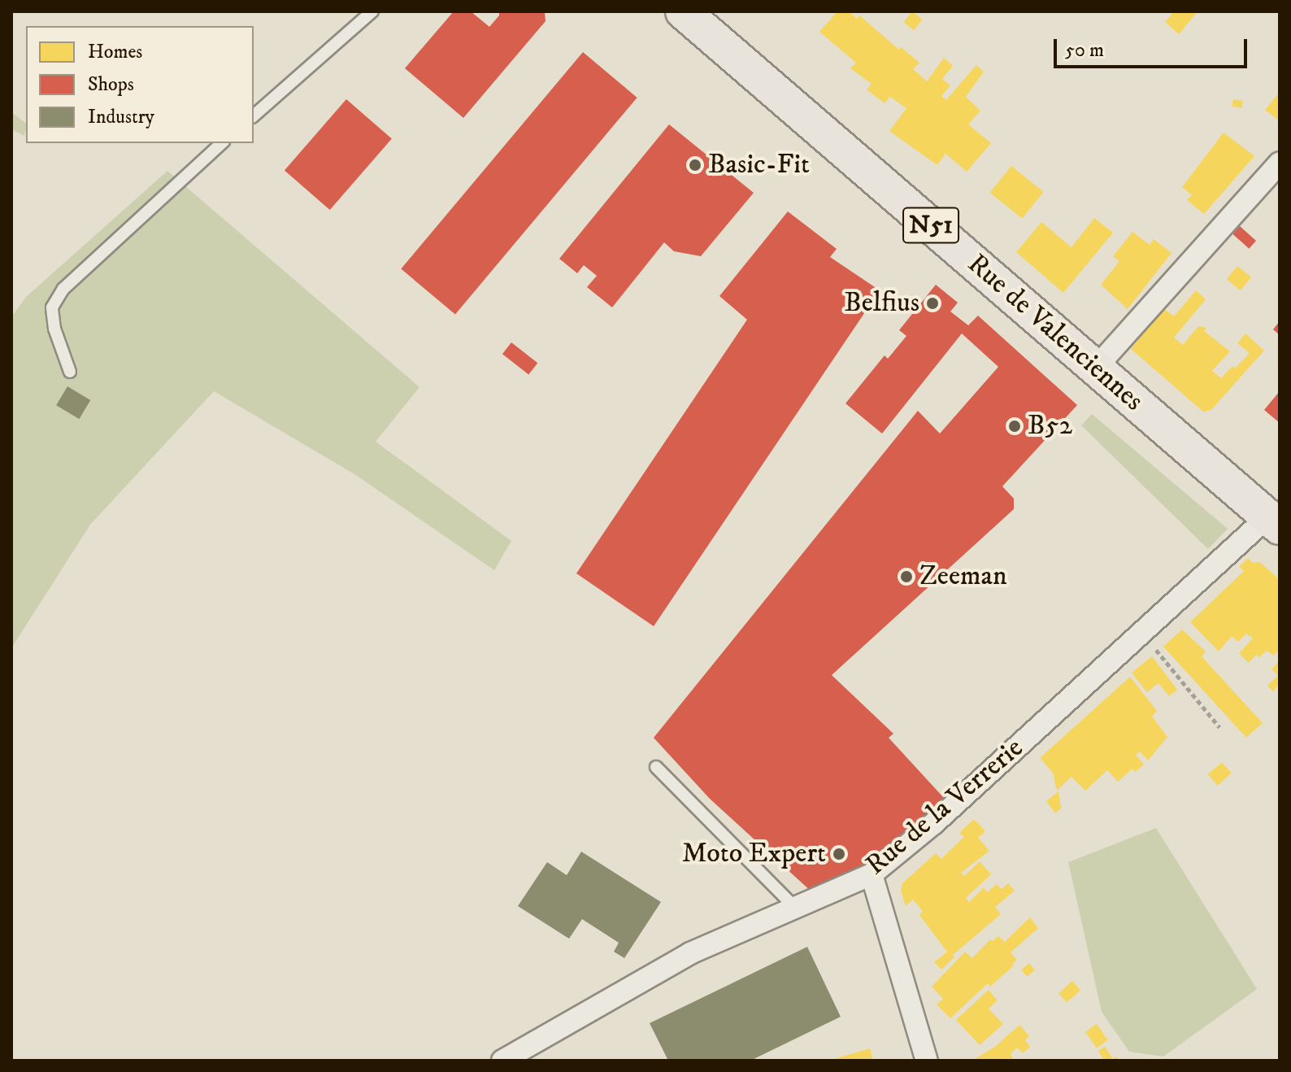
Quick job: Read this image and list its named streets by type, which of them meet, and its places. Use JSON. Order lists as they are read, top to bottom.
{
  "streets": {
    "main road": ["N51", "Rue de Valenciennes"],
    "street": ["Rue de la Verrerie"]
  },
  "crossings": [
    ["Rue de Valenciennes", "Rue de la Verrerie"]
  ],
  "places": [
    "Basic-Fit",
    "Belfius",
    "B52",
    "Zeeman",
    "Moto Expert"
  ],
  "legend": ["Homes", "Shops", "Industry"],
  "scale_bar": "50 m"
}
